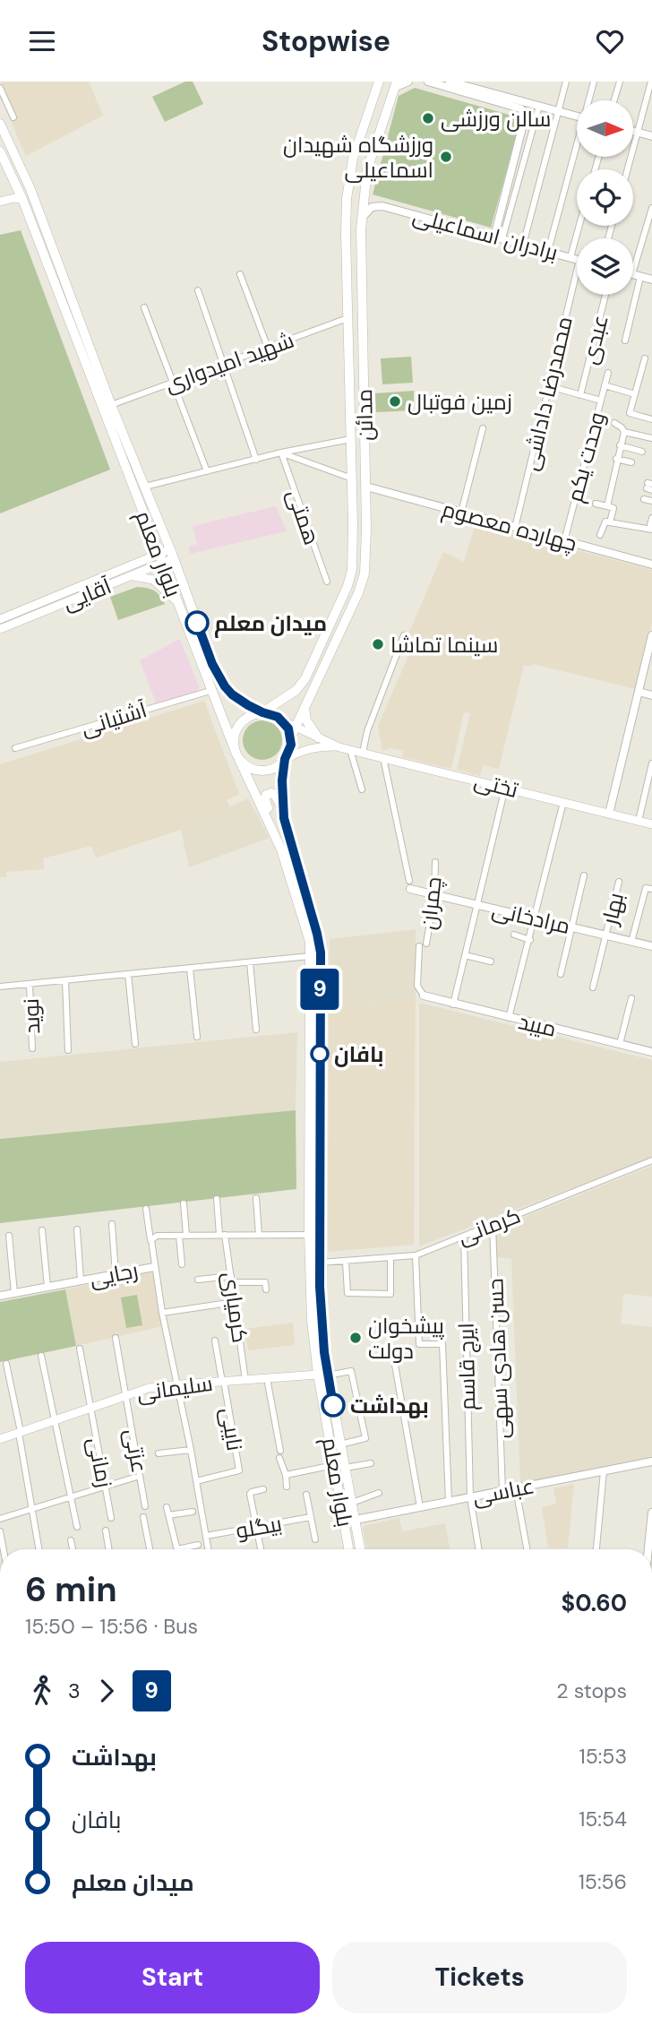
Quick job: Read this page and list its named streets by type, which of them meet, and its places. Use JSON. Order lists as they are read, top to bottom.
{
  "streets": {
    "main road": [
      "مدائن",
      "بلوار معلم",
      "آقایی",
      "تختی",
      "سلیمانی"
    ],
    "street": [
      "برادران اسماعیلی",
      "عبدی",
      "شهيد امیدواری",
      "محمدرضا داداشی",
      "وحدت یکم",
      "همتی",
      "چهارده معصوم",
      "آشتیانی",
      "چمران",
      "بهار",
      "مرادخانی",
      "نوید",
      "میبد",
      "کرمانی",
      "رجایی",
      "کرمیاری",
      "حسن هادی سهی",
      "ایرج قاسم",
      "نایبی",
      "عزتی",
      "زمانی",
      "عباسی",
      "بیگلو"
    ]
  },
  "crossings": [
    ["برادران اسماعیلی", "مدائن"],
    ["شهيد امیدواری", "مدائن"],
    ["شهيد امیدواری", "بلوار معلم"],
    ["محمدرضا داداشی", "چهارده معصوم"],
    ["مدائن", "چهارده معصوم"],
    ["مدائن", "بلوار معلم"],
    ["مدائن", "تختی"],
    ["وحدت یکم", "چهارده معصوم"],
    ["بلوار معلم", "آقایی"],
    ["بلوار معلم", "آشتیانی"],
    ["بلوار معلم", "تختی"],
    ["بلوار معلم", "کرمانی"],
    ["بلوار معلم", "رجایی"],
    ["بلوار معلم", "سلیمانی"],
    ["بلوار معلم", "عباسی"],
    ["چمران", "مرادخانی"],
    ["چمران", "میبد"],
    ["بهار", "مرادخانی"],
    ["کرمانی", "حسن هادی سهی"],
    ["کرمانی", "ایرج قاسم"],
    ["رجایی", "کرمیاری"],
    ["کرمیاری", "سلیمانی"],
    ["حسن هادی سهی", "عباسی"],
    ["ایرج قاسم", "عباسی"],
    ["سلیمانی", "نایبی"],
    ["سلیمانی", "عزتی"],
    ["سلیمانی", "زمانی"]
  ],
  "places": [
    "سالن ورزشی",
    "ورزشگاه شهیدان اسماعیلی",
    "زمین فوتبال",
    "میدان معلم",
    "سینما تماشا",
    "بافان",
    "پیشخوان دولت",
    "بهداشت"
  ],
  "lines": ["bus line 9"],
  "north": "right",
  "page": {
    "header": "Stopwise",
    "on_map": "9",
    "heading": ["6 min", "15:50 – 15:56 · Bus", "$0.60"],
    "legs": ["3", "9", "2 stops"],
    "list": [
      {
        "name": "بهداشت",
        "value": "15:53"
      },
      {
        "name": "بافان",
        "value": "15:54"
      },
      {
        "name": "میدان معلم",
        "value": "15:56"
      }
    ],
    "buttons": ["Start", "Tickets"]
  }
}
